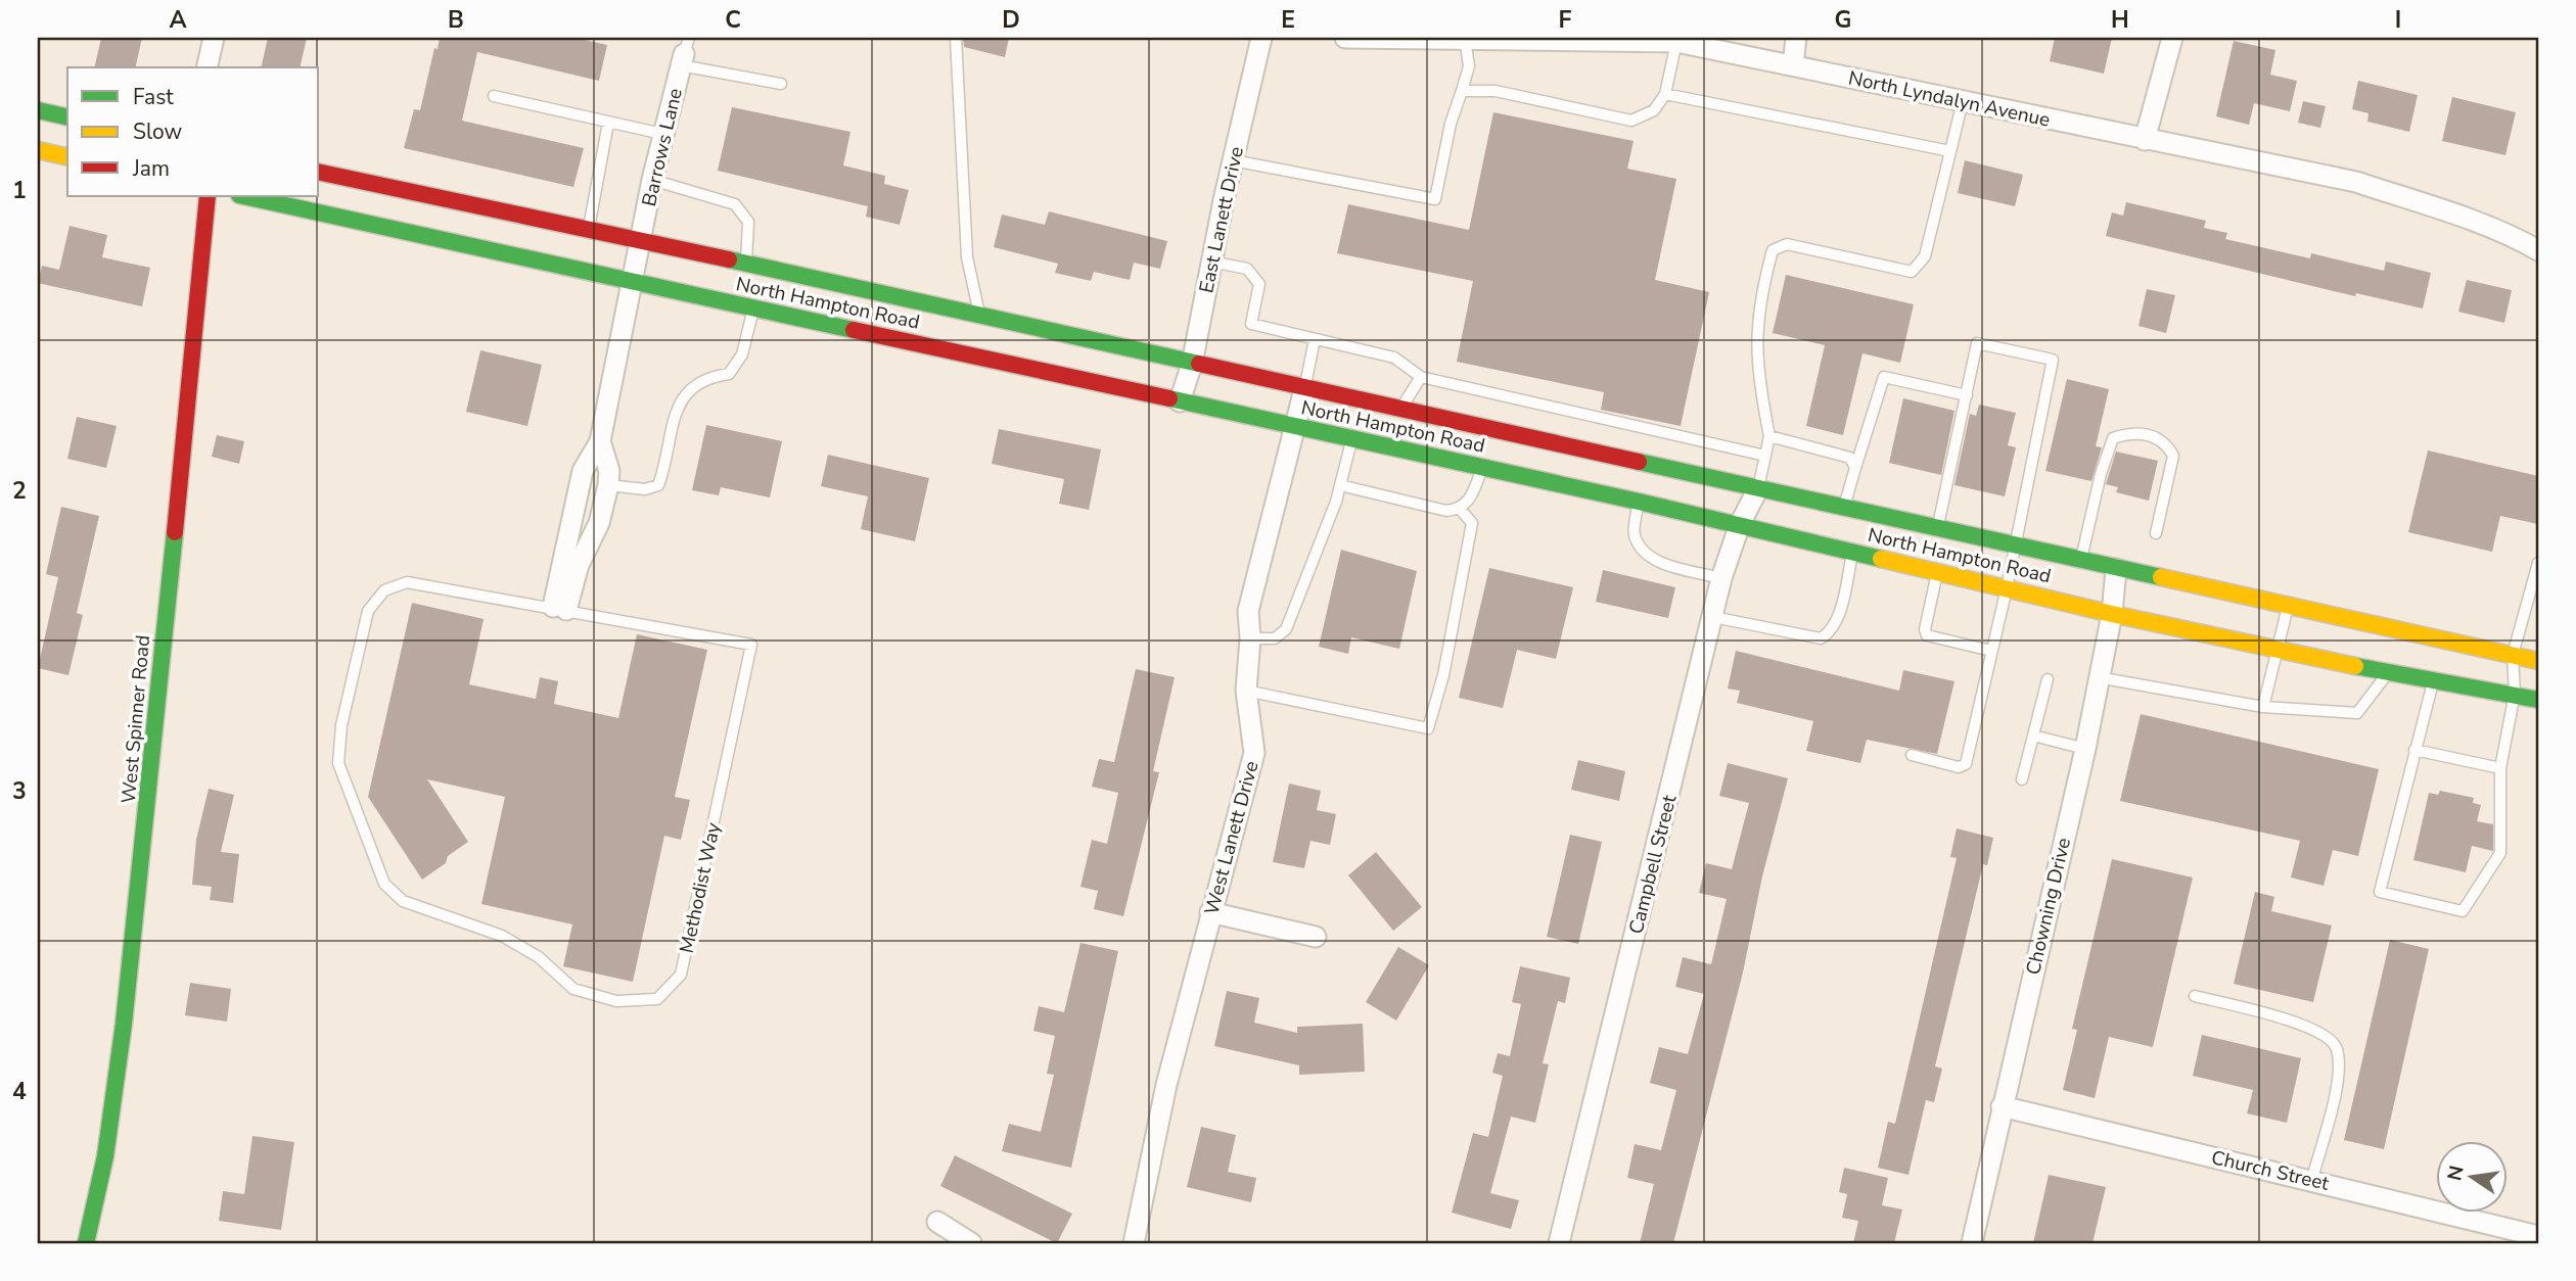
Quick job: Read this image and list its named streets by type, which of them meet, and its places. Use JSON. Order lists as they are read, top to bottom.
{
  "streets": {
    "main road": ["North Hampton Road", "West Spinner Road"],
    "street": [
      "North Lyndalyn Avenue",
      "Barrows Lane",
      "East Lanett Drive",
      "West Lanett Drive",
      "Campbell Street",
      "Chowning Drive",
      "Church Street"
    ],
    "lane": ["Methodist Way"]
  },
  "crossings": [
    ["Barrows Lane", "North Hampton Road"],
    ["East Lanett Drive", "North Hampton Road"],
    ["North Hampton Road", "West Lanett Drive"],
    ["North Hampton Road", "Campbell Street"],
    ["North Hampton Road", "Chowning Drive"],
    ["Chowning Drive", "Church Street"]
  ],
  "legend": ["Fast", "Slow", "Jam"],
  "north": "left",
  "grid": {
    "columns": [
      "A",
      "B",
      "C",
      "D",
      "E",
      "F",
      "G",
      "H",
      "I"
    ],
    "rows": [
      "1",
      "2",
      "3",
      "4"
    ]
  }
}
